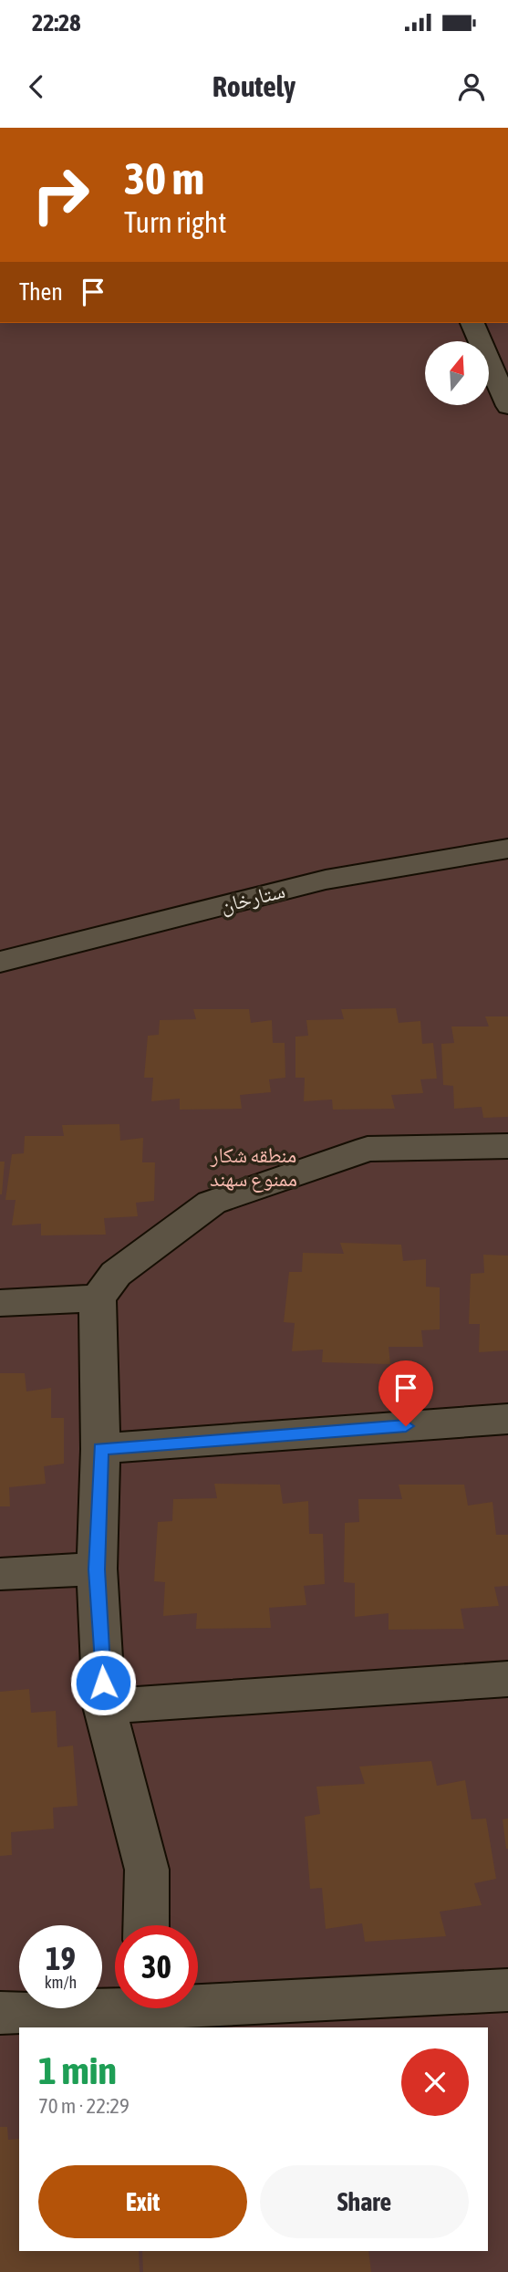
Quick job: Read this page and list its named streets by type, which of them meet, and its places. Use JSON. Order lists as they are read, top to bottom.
{
  "streets": {
    "street": ["ستارخان"]
  },
  "parks": ["منطقه شکار ممنوع سهند"],
  "north": "top",
  "page": {
    "status": "22:28",
    "header": "Routely",
    "turn": ["30 m", "Turn right"],
    "then": "Then",
    "speed": "19 km/h",
    "limit": "30",
    "heading": ["1 min", "70 m · 22:29"],
    "buttons": ["Exit", "Share"]
  }
}
